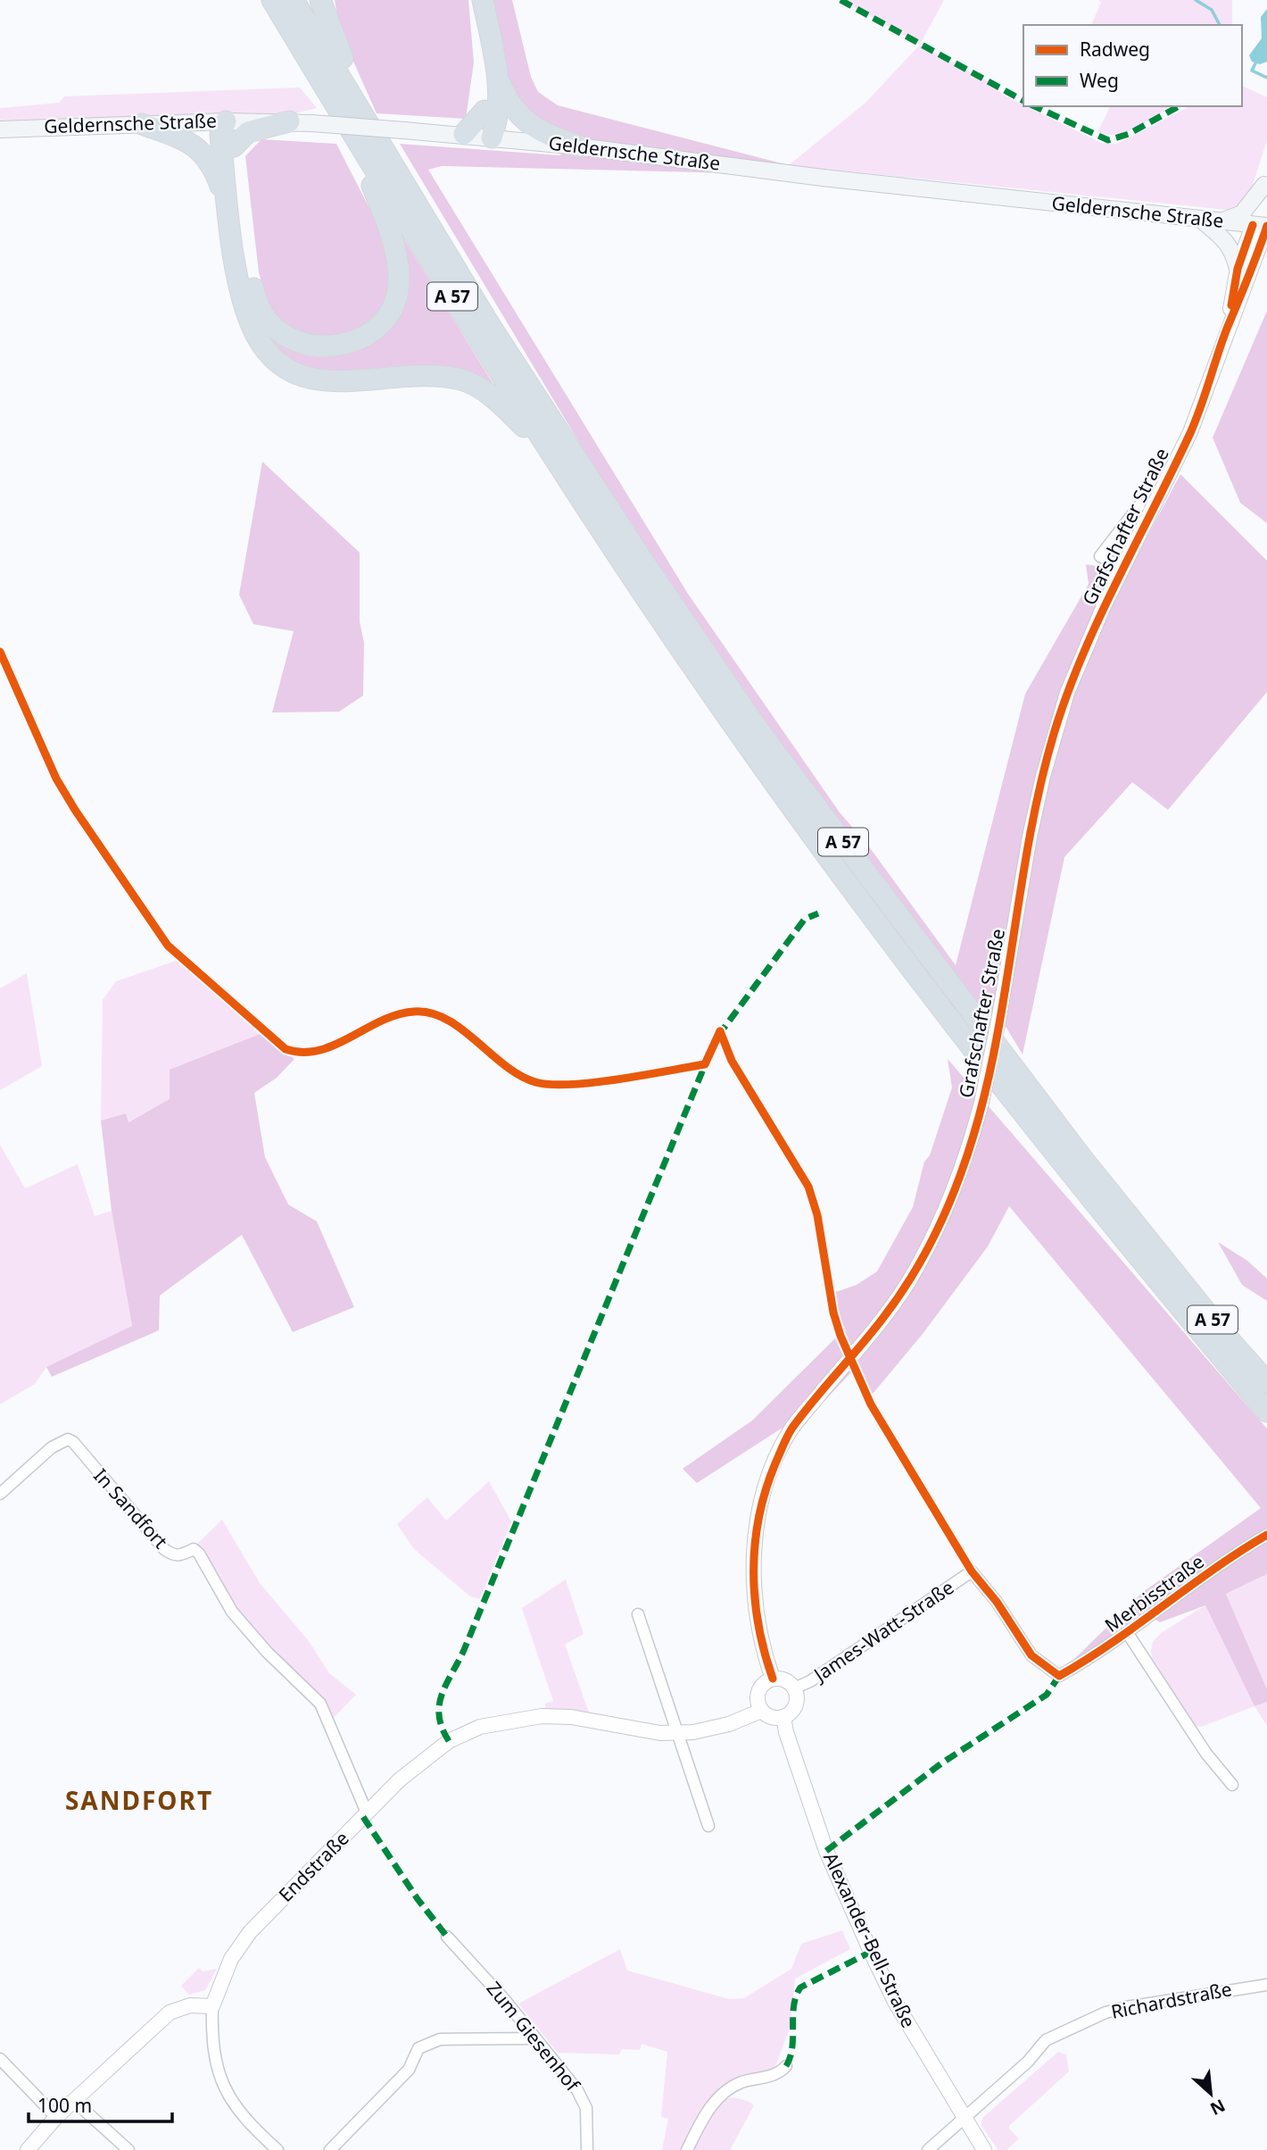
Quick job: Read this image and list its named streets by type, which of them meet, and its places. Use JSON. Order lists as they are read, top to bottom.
{
  "streets": {
    "highway": ["A 57"],
    "main road": ["Geldernsche Straße"],
    "street": [
      "Grafschafter Straße",
      "In Sandfort",
      "Merbisstraße",
      "James-Watt-Straße",
      "Endstraße",
      "Alexander-Bell-Straße",
      "Richardstraße",
      "Zum Giesenhof"
    ]
  },
  "crossings": [
    ["Geldernsche Straße", "Grafschafter Straße"],
    ["Grafschafter Straße", "James-Watt-Straße"],
    ["Grafschafter Straße", "Endstraße"],
    ["Grafschafter Straße", "Alexander-Bell-Straße"],
    ["In Sandfort", "Endstraße"],
    ["Merbisstraße", "James-Watt-Straße"],
    ["James-Watt-Straße", "Endstraße"],
    ["James-Watt-Straße", "Alexander-Bell-Straße"],
    ["Endstraße", "Alexander-Bell-Straße"],
    ["Alexander-Bell-Straße", "Richardstraße"]
  ],
  "districts": ["SANDFORT"],
  "legend": ["Radweg", "Weg"],
  "scale_bar": "100 m",
  "north": "bottom right"
}
